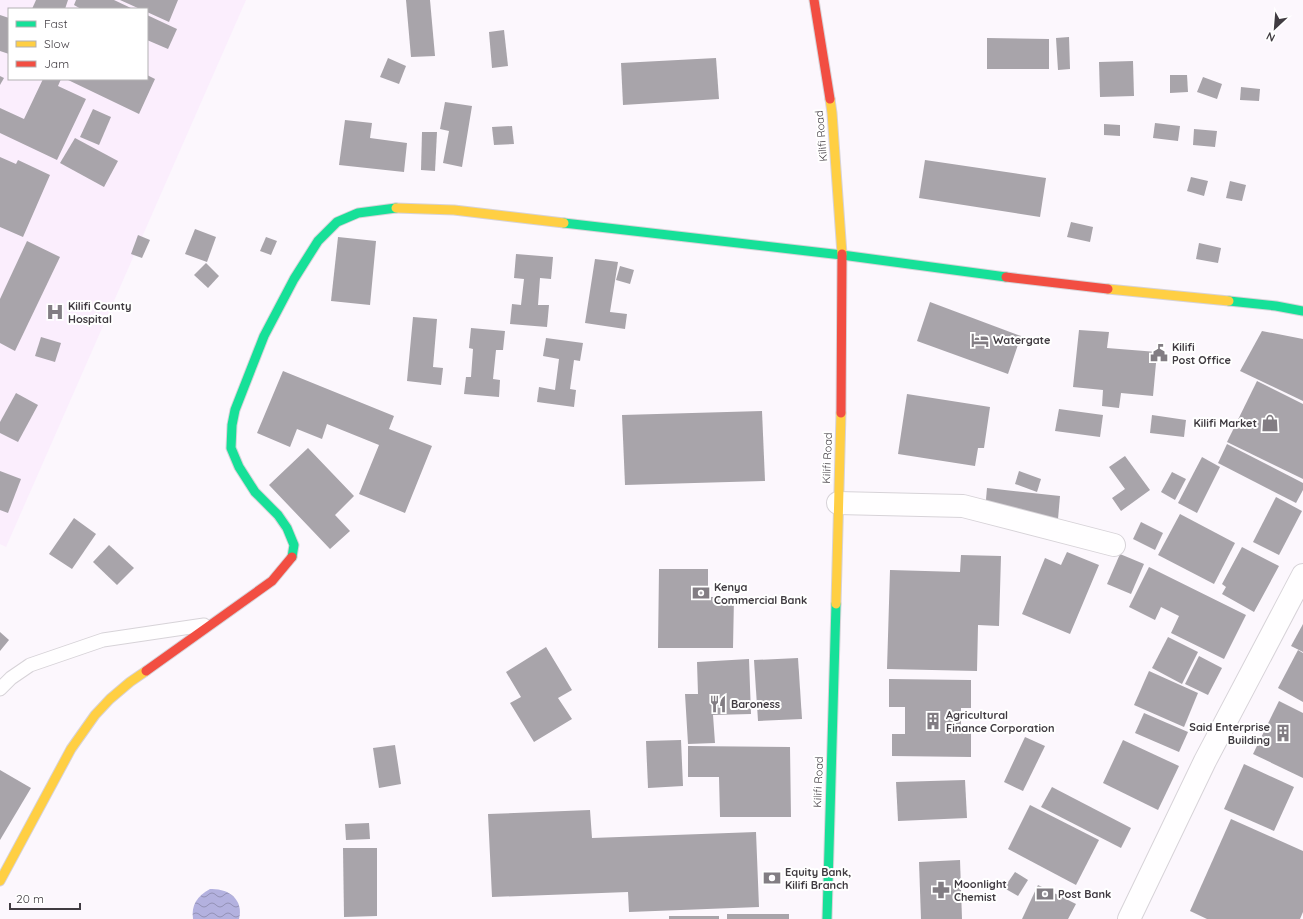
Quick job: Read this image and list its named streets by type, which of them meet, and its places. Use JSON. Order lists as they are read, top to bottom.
{
  "streets": {
    "street": ["Kilifi Road"]
  },
  "places": {
    "hospital": ["Kilifi County Hospital"],
    "hotel": ["Watergate"],
    "public building": ["Kilifi Post Office"],
    "shop": ["Kilifi Market"],
    "bank": ["Kenya Commercial Bank", "Equity Bank, Kilifi Branch", "Post Bank"],
    "restaurant": ["Baroness"],
    "building": ["Agricultural Finance Corporation", "Said Enterprise Building"],
    "pharmacy": ["Moonlight Chemist"]
  },
  "legend": ["Fast", "Slow", "Jam"],
  "scale_bar": "20 m",
  "north": "bottom left"
}
